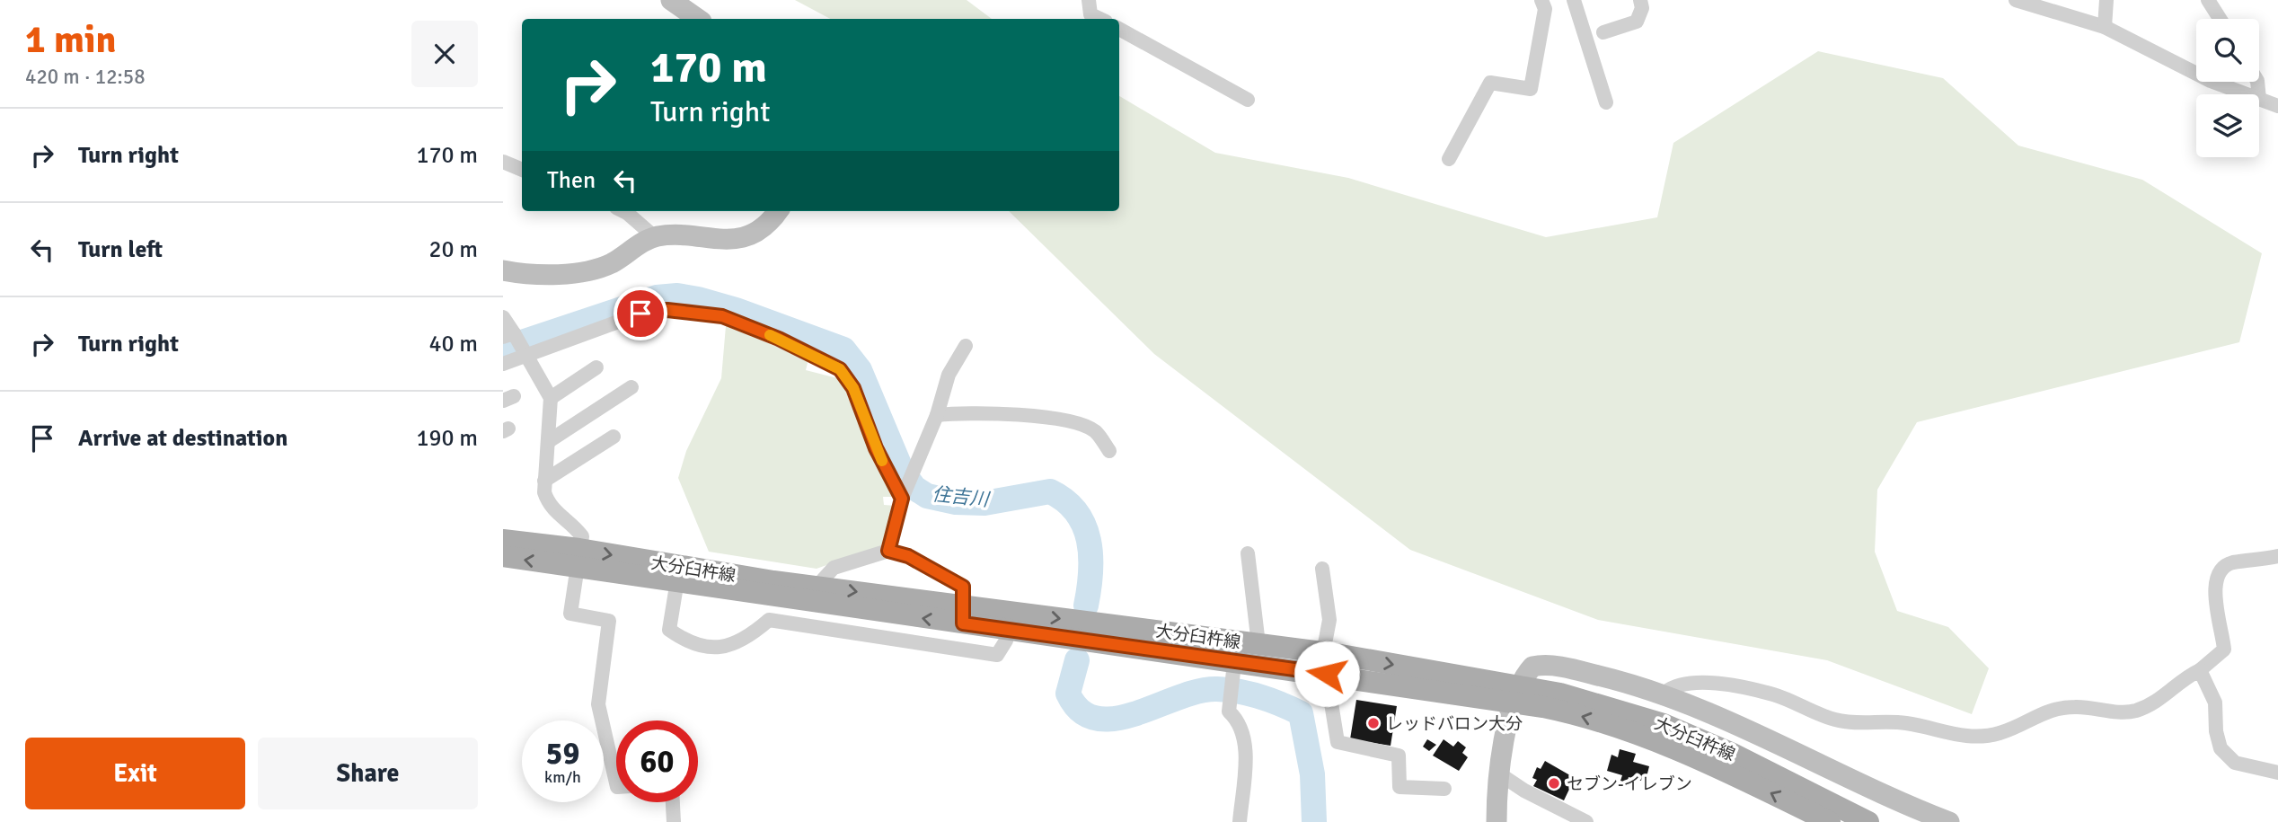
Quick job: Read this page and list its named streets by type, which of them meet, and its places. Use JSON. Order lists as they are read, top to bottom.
{
  "streets": {
    "main road": ["大分臼杵線"]
  },
  "water": ["住吉川"],
  "places": ["レッドバロン大分", "セブン-イレブン"],
  "page": {
    "heading": ["1 min", "420 m · 12:58"],
    "turn": ["170 m", "Turn right"],
    "list": [
      {
        "name": "Turn right",
        "value": "170 m"
      },
      {
        "name": "Turn left",
        "value": "20 m"
      },
      {
        "name": "Turn right",
        "value": "40 m"
      },
      {
        "name": "Arrive at destination",
        "value": "190 m"
      }
    ],
    "then": "Then",
    "speed": "59 km/h",
    "limit": "60",
    "buttons": ["Exit", "Share"]
  }
}
